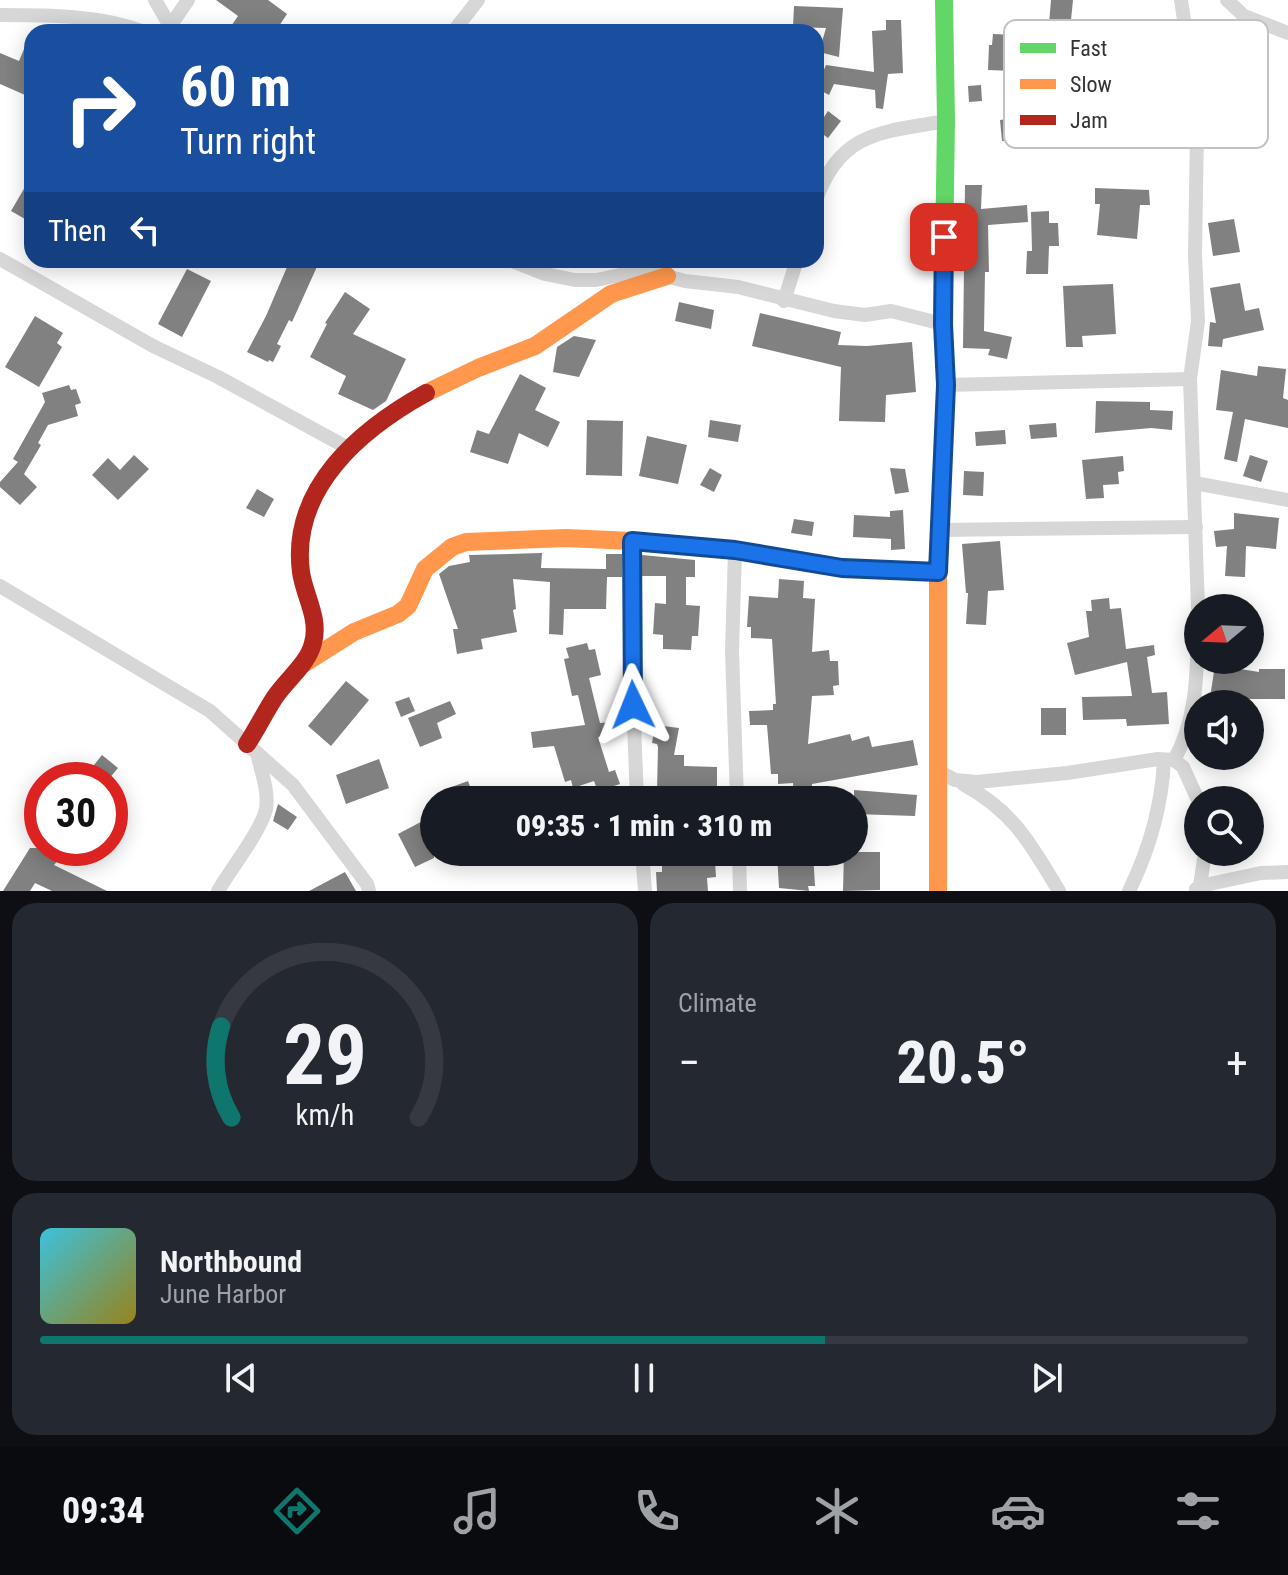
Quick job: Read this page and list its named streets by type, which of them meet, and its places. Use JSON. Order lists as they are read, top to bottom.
{
  "legend": ["Fast", "Slow", "Jam"],
  "north": "left",
  "page": {
    "turn": ["60 m", "Turn right"],
    "then": "Then",
    "limit": "30",
    "trip": "09:35 · 1 min · 310 m",
    "tile": "Climate",
    "heat": ["−", "20.5°", "+"],
    "song": ["Northbound", "June Harbor"],
    "tabs": "09:34",
    "gauge": ["29", "km/h"]
  }
}
